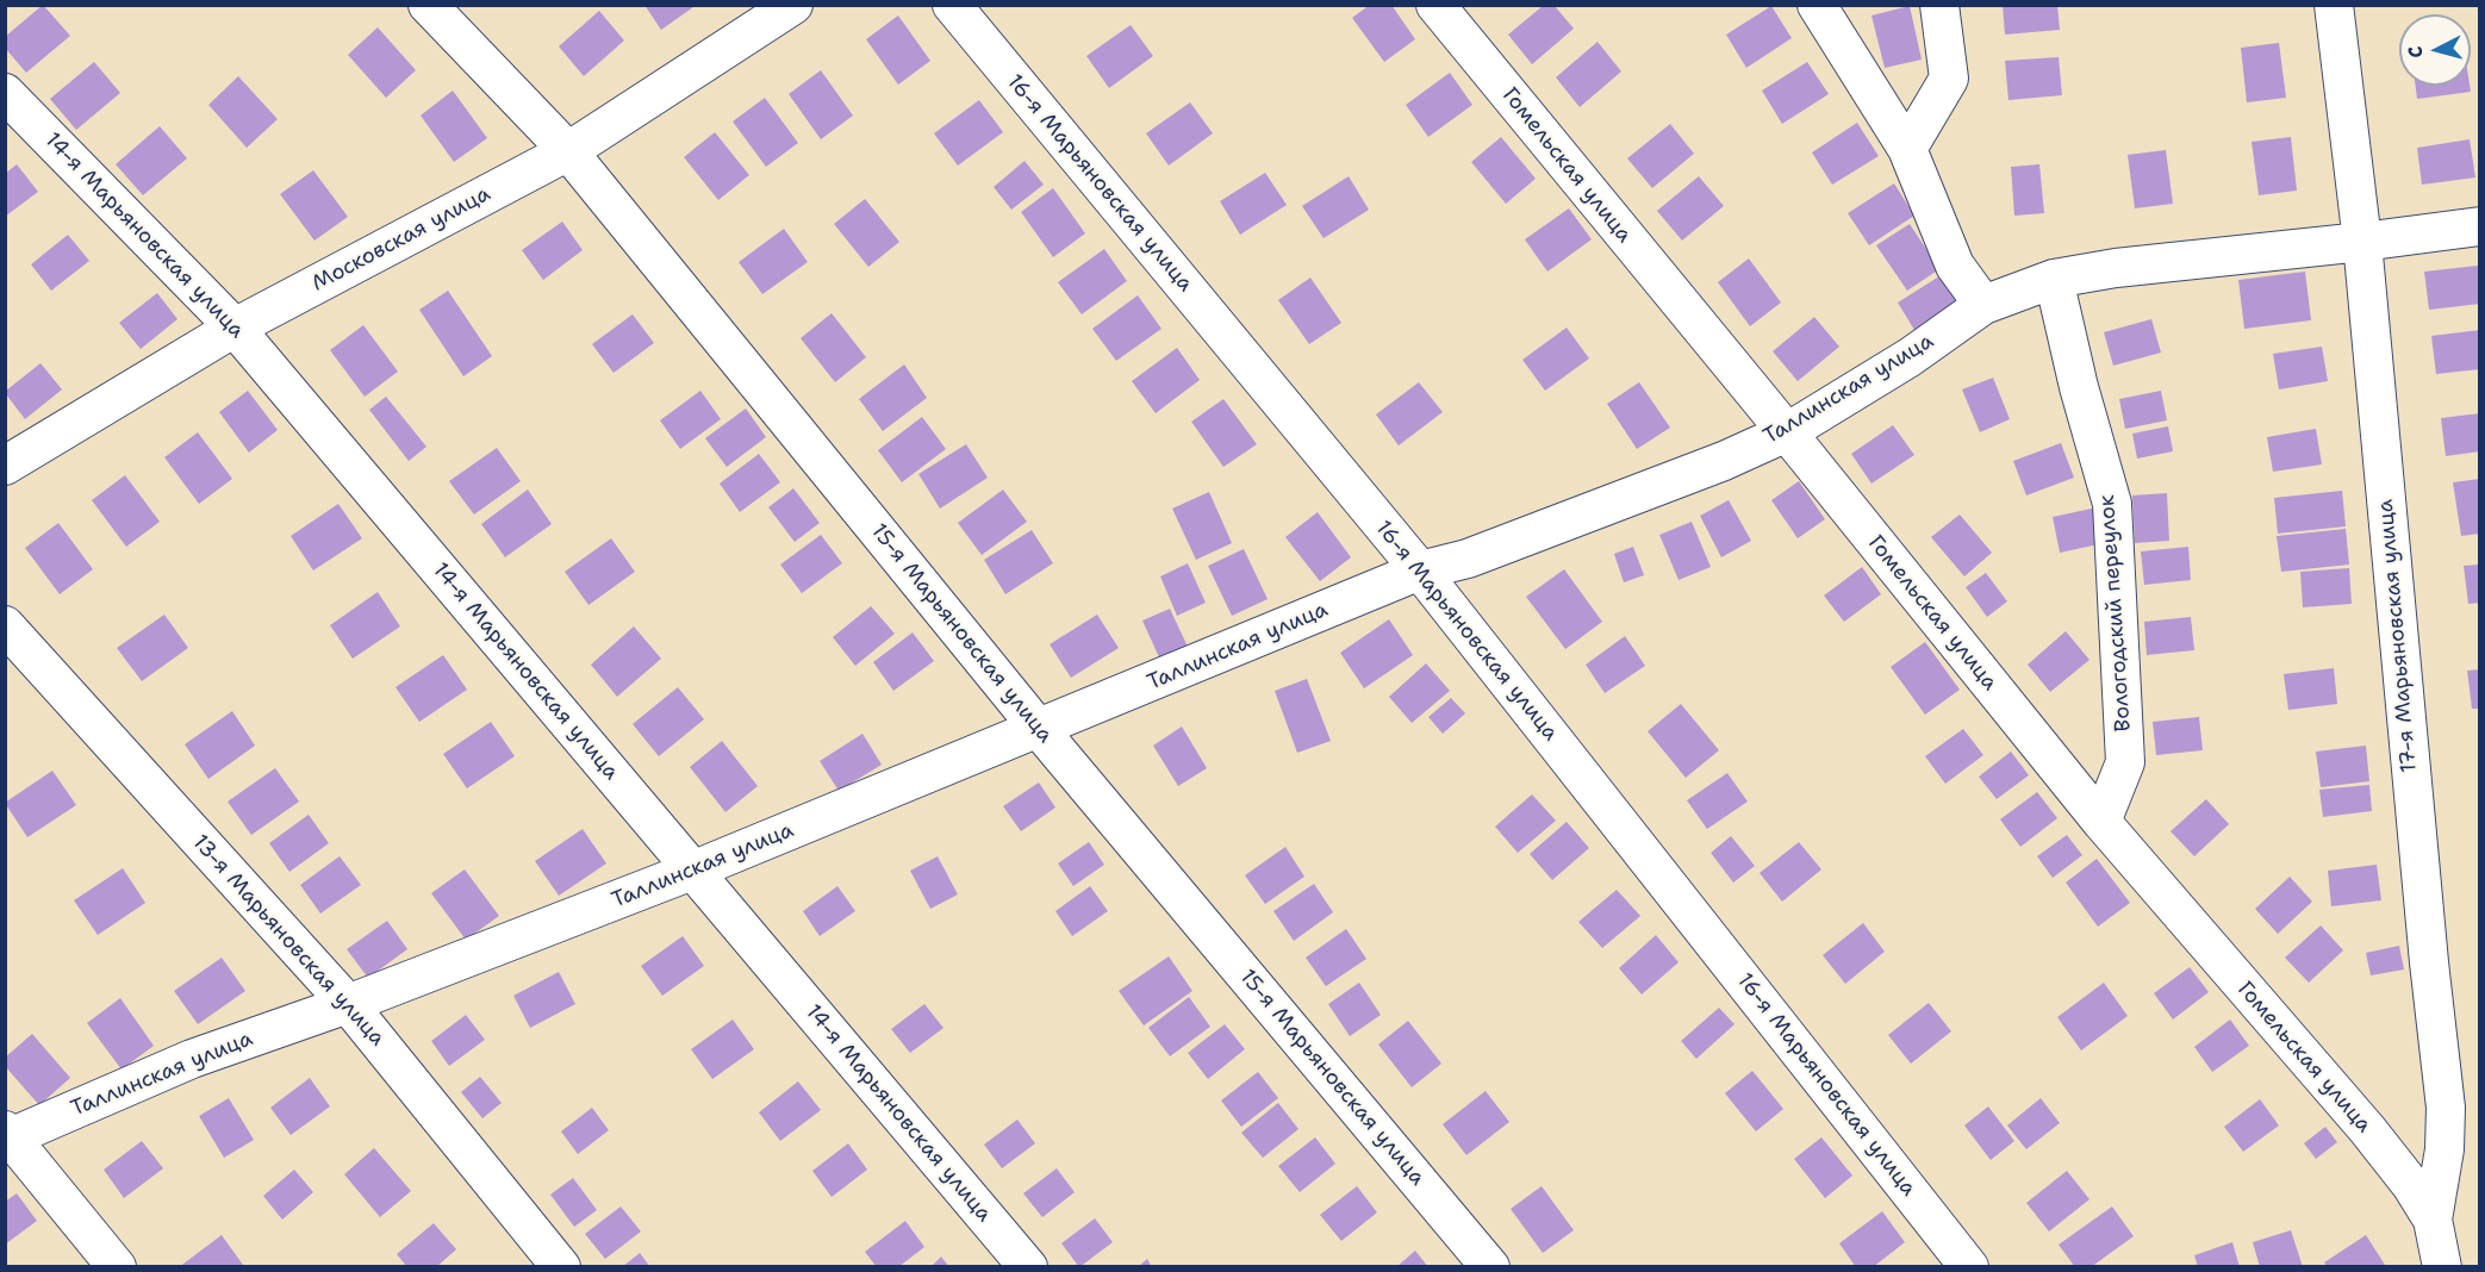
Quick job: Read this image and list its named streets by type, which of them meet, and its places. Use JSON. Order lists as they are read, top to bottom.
{
  "streets": {
    "street": [
      "Гомельская улица",
      "16-я Марьяновская улица",
      "14-я Марьяновская улица",
      "Московская улица",
      "Таллинская улица",
      "Вологодский переулок",
      "15-я Марьяновская улица",
      "17-я Марьяновская улица",
      "13-я Марьяновская улица"
    ]
  },
  "crossings": [
    ["Гомельская улица", "Таллинская улица"],
    ["Гомельская улица", "Вологодский переулок"],
    ["Гомельская улица", "17-я Марьяновская улица"],
    ["16-я Марьяновская улица", "Таллинская улица"],
    ["14-я Марьяновская улица", "Московская улица"],
    ["14-я Марьяновская улица", "Таллинская улица"],
    ["Московская улица", "15-я Марьяновская улица"],
    ["Таллинская улица", "Вологодский переулок"],
    ["Таллинская улица", "15-я Марьяновская улица"],
    ["Таллинская улица", "17-я Марьяновская улица"],
    ["Таллинская улица", "13-я Марьяновская улица"]
  ],
  "north": "left"
}
